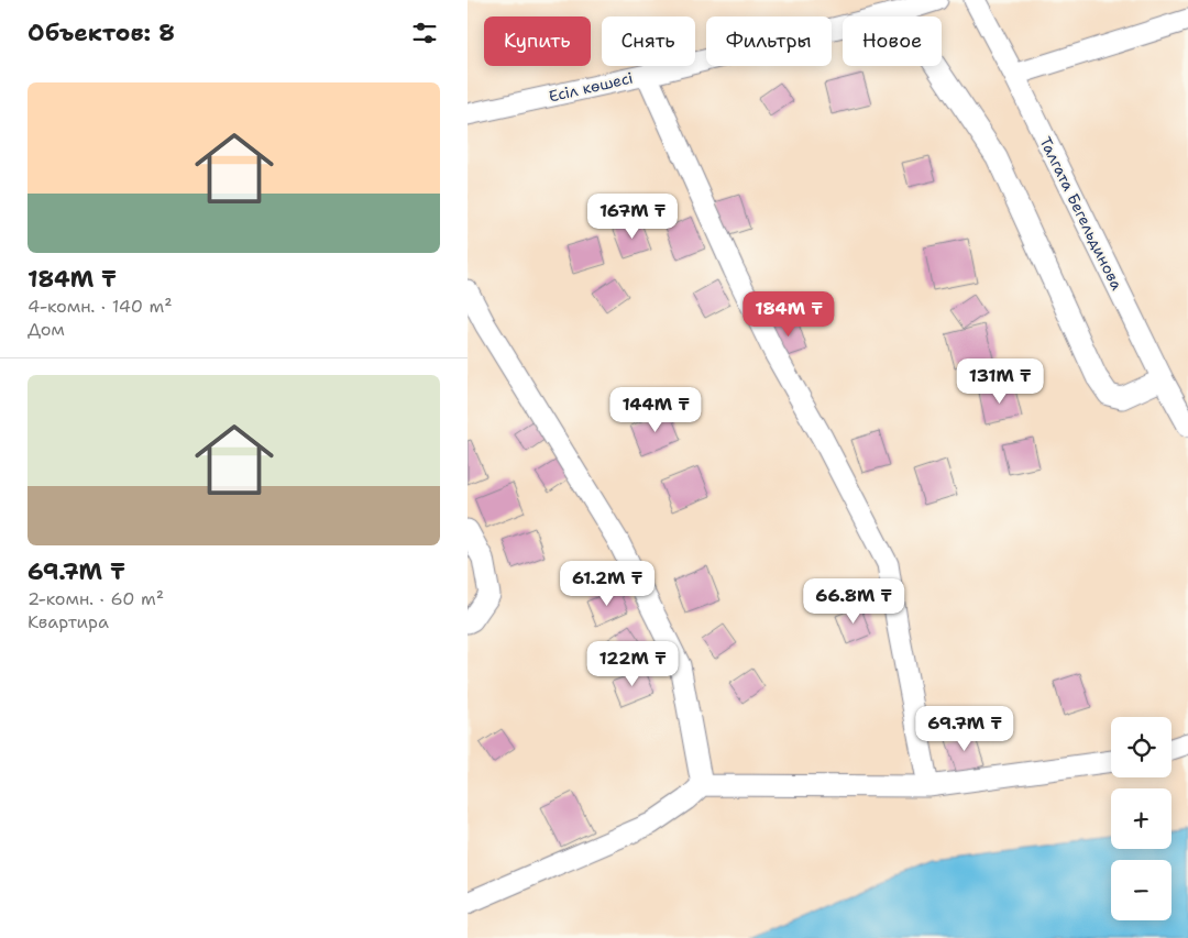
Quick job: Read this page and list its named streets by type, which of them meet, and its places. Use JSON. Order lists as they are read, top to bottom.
{
  "streets": {
    "street": ["Есіл көшесі", "Талгата Бегельдинова"]
  },
  "page": {
    "heading": "Объектов: 8",
    "chip": [
      "Купить",
      "Снять",
      "Фильтры",
      "Новое"
    ],
    "list": [
      {
        "name": "184M ₸",
        "note": "4-комн. · 140 m² · Дом"
      },
      {
        "name": "69.7M ₸",
        "note": "2-комн. · 60 m² · Квартира"
      }
    ],
    "price": [
      "167M ₸",
      "184M ₸",
      "131M ₸",
      "144M ₸",
      "61.2M ₸",
      "66.8M ₸",
      "122M ₸",
      "69.7M ₸"
    ],
    "map_buttons": ["+", "−"]
  }
}
